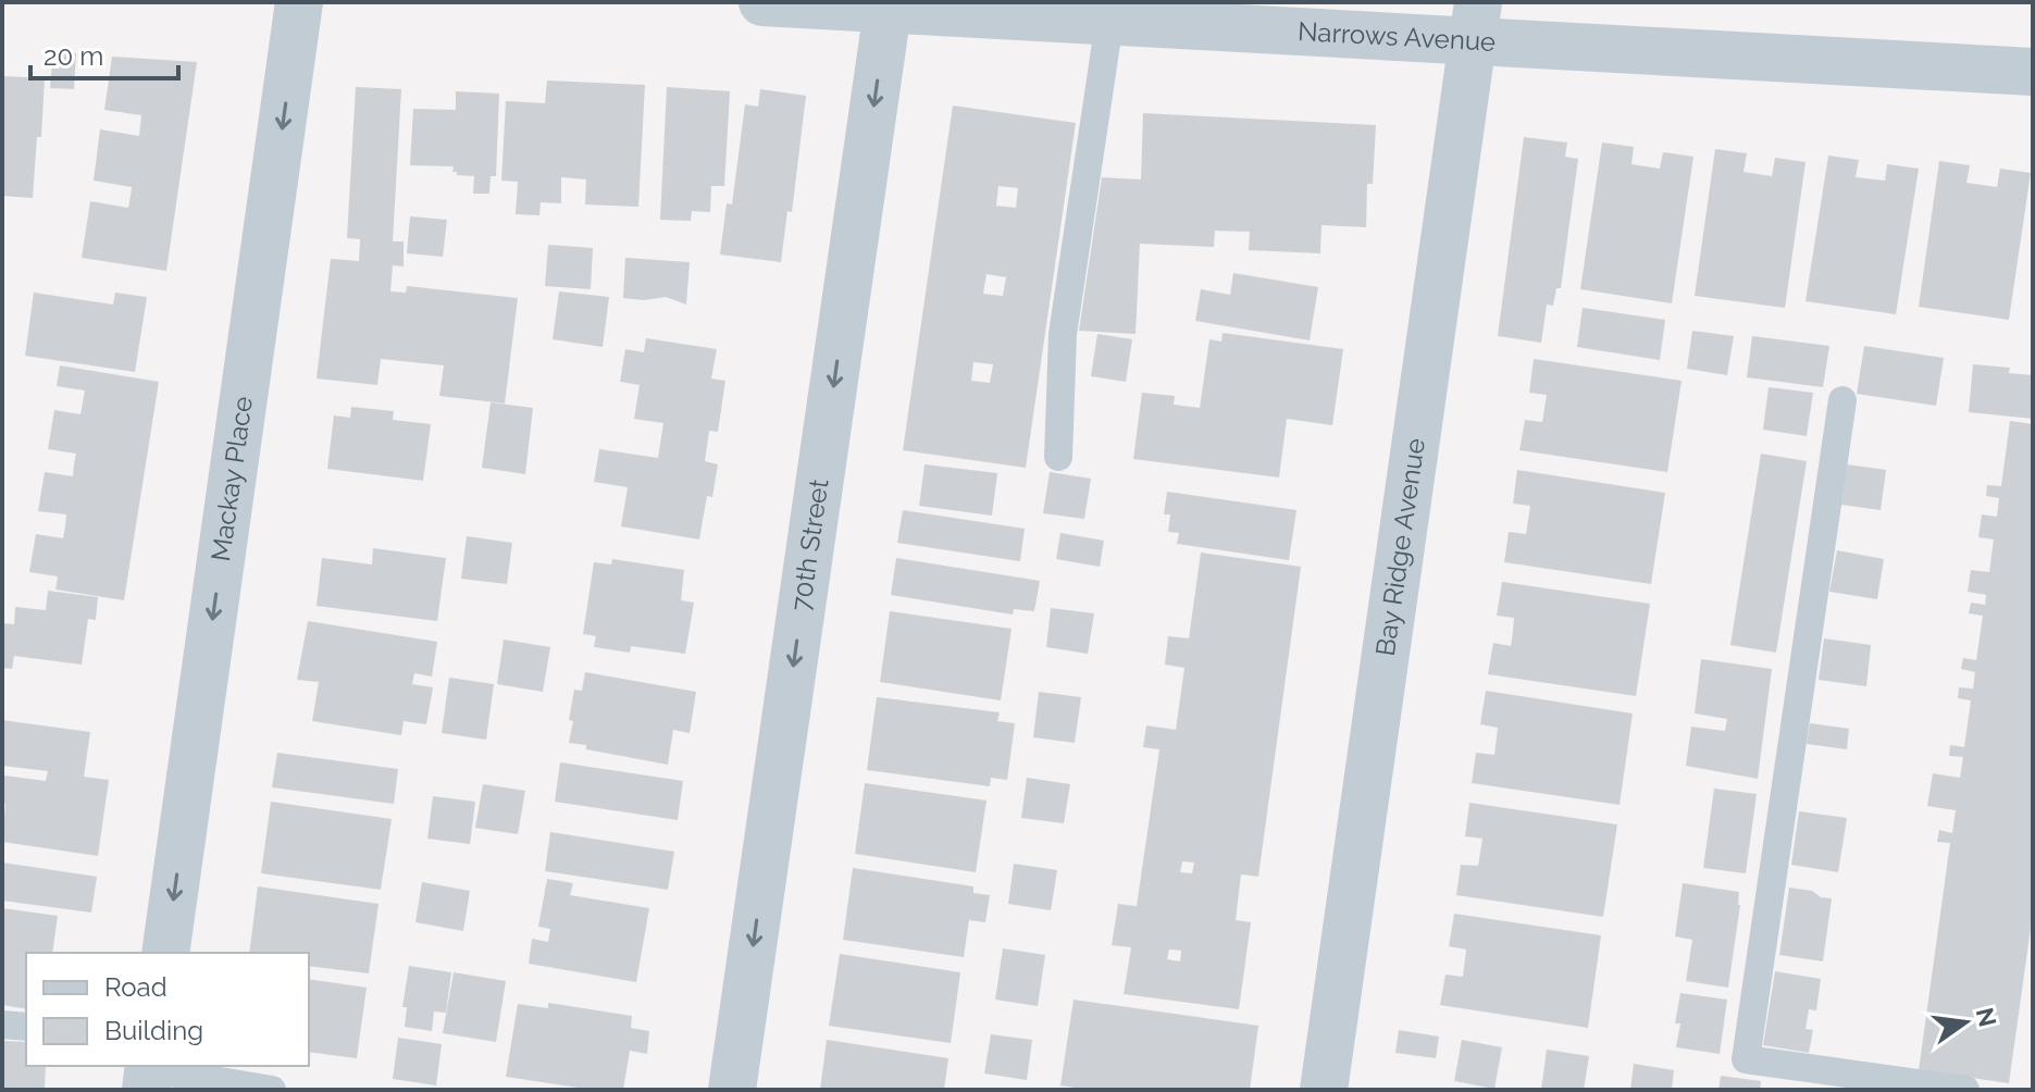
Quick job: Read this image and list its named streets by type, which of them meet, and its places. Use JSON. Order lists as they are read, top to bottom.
{
  "streets": {
    "street": [
      "Narrows Avenue",
      "Mackay Place",
      "70th Street",
      "Bay Ridge Avenue"
    ]
  },
  "crossings": [
    ["Narrows Avenue", "70th Street"],
    ["Narrows Avenue", "Bay Ridge Avenue"]
  ],
  "one_way": ["Mackay Place", "70th Street"],
  "legend": ["Road", "Building"],
  "scale_bar": "20 m",
  "north": "right"
}
